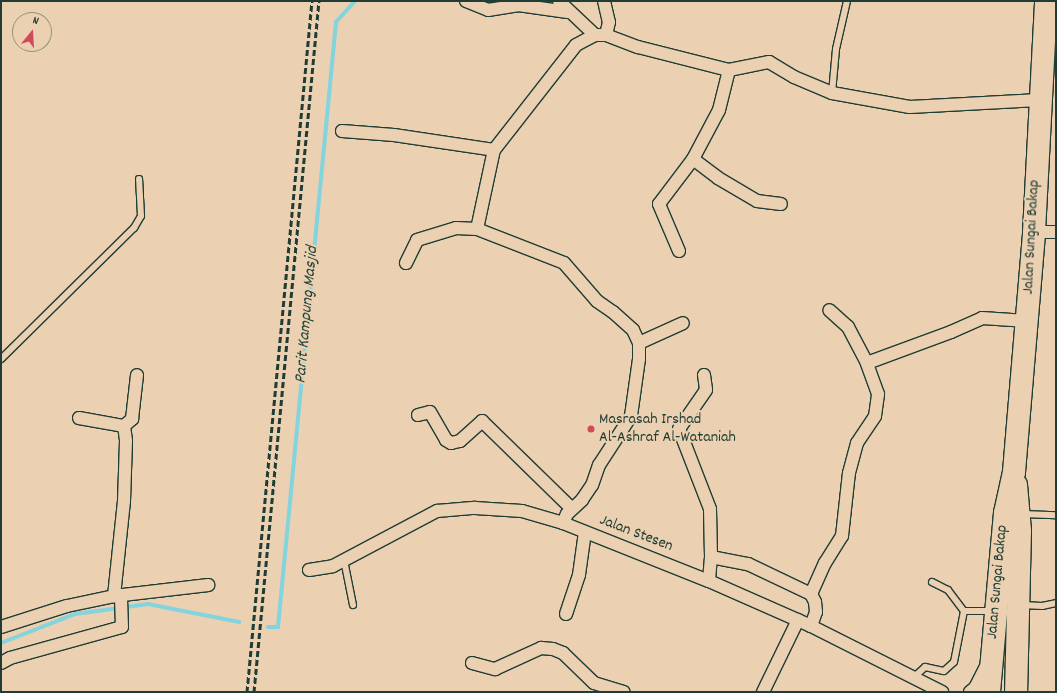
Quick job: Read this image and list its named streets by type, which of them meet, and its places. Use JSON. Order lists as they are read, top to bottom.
{
  "streets": {
    "highway": ["Jalan Sungai Bakap"],
    "street": ["Jalan Stesen"]
  },
  "water": ["Parit Kampung Masjid"],
  "places": ["Masrasah Irshad Al-Ashraf Al-Wataniah"],
  "north": "top"
}
